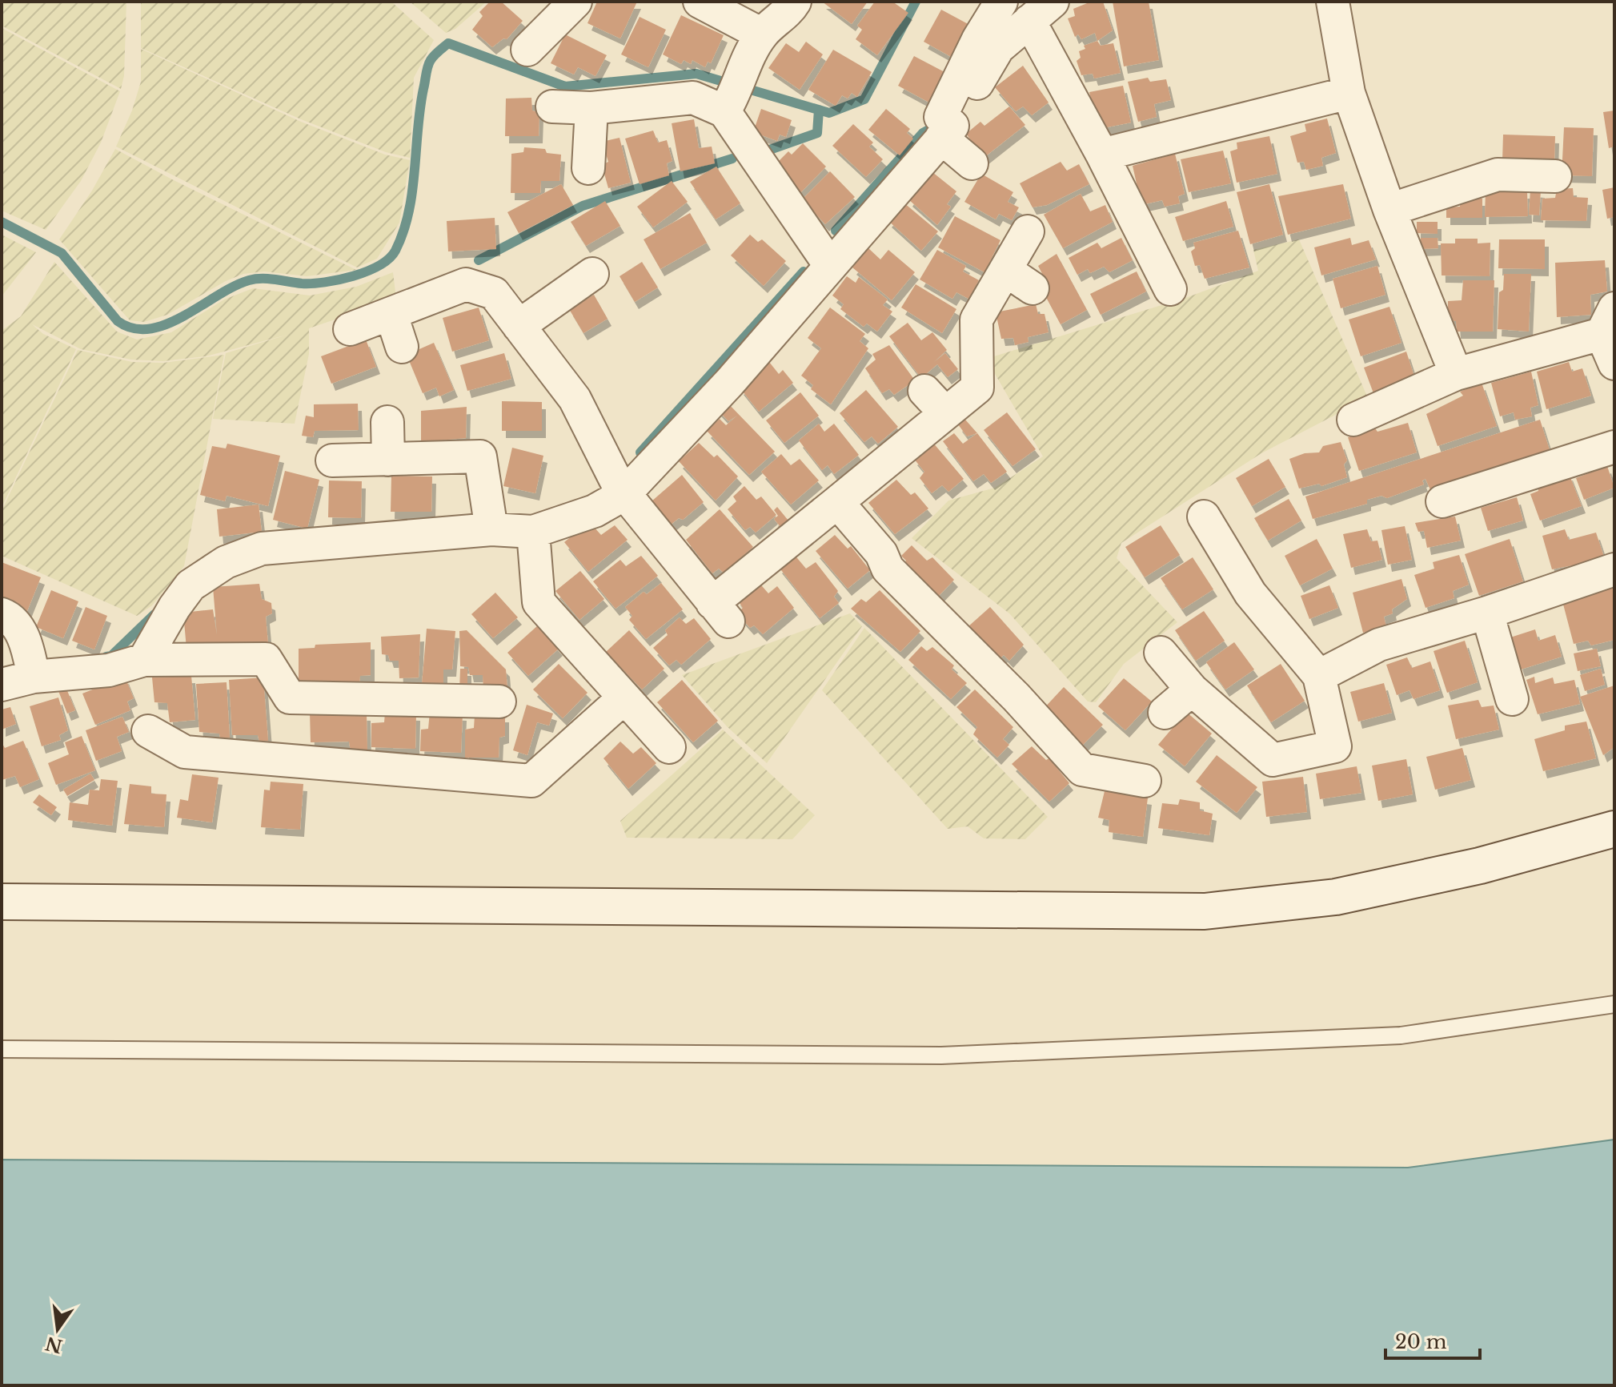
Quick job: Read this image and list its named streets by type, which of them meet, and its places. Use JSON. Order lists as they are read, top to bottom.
{
  "scale_bar": "20 m",
  "north": "bottom"
}
